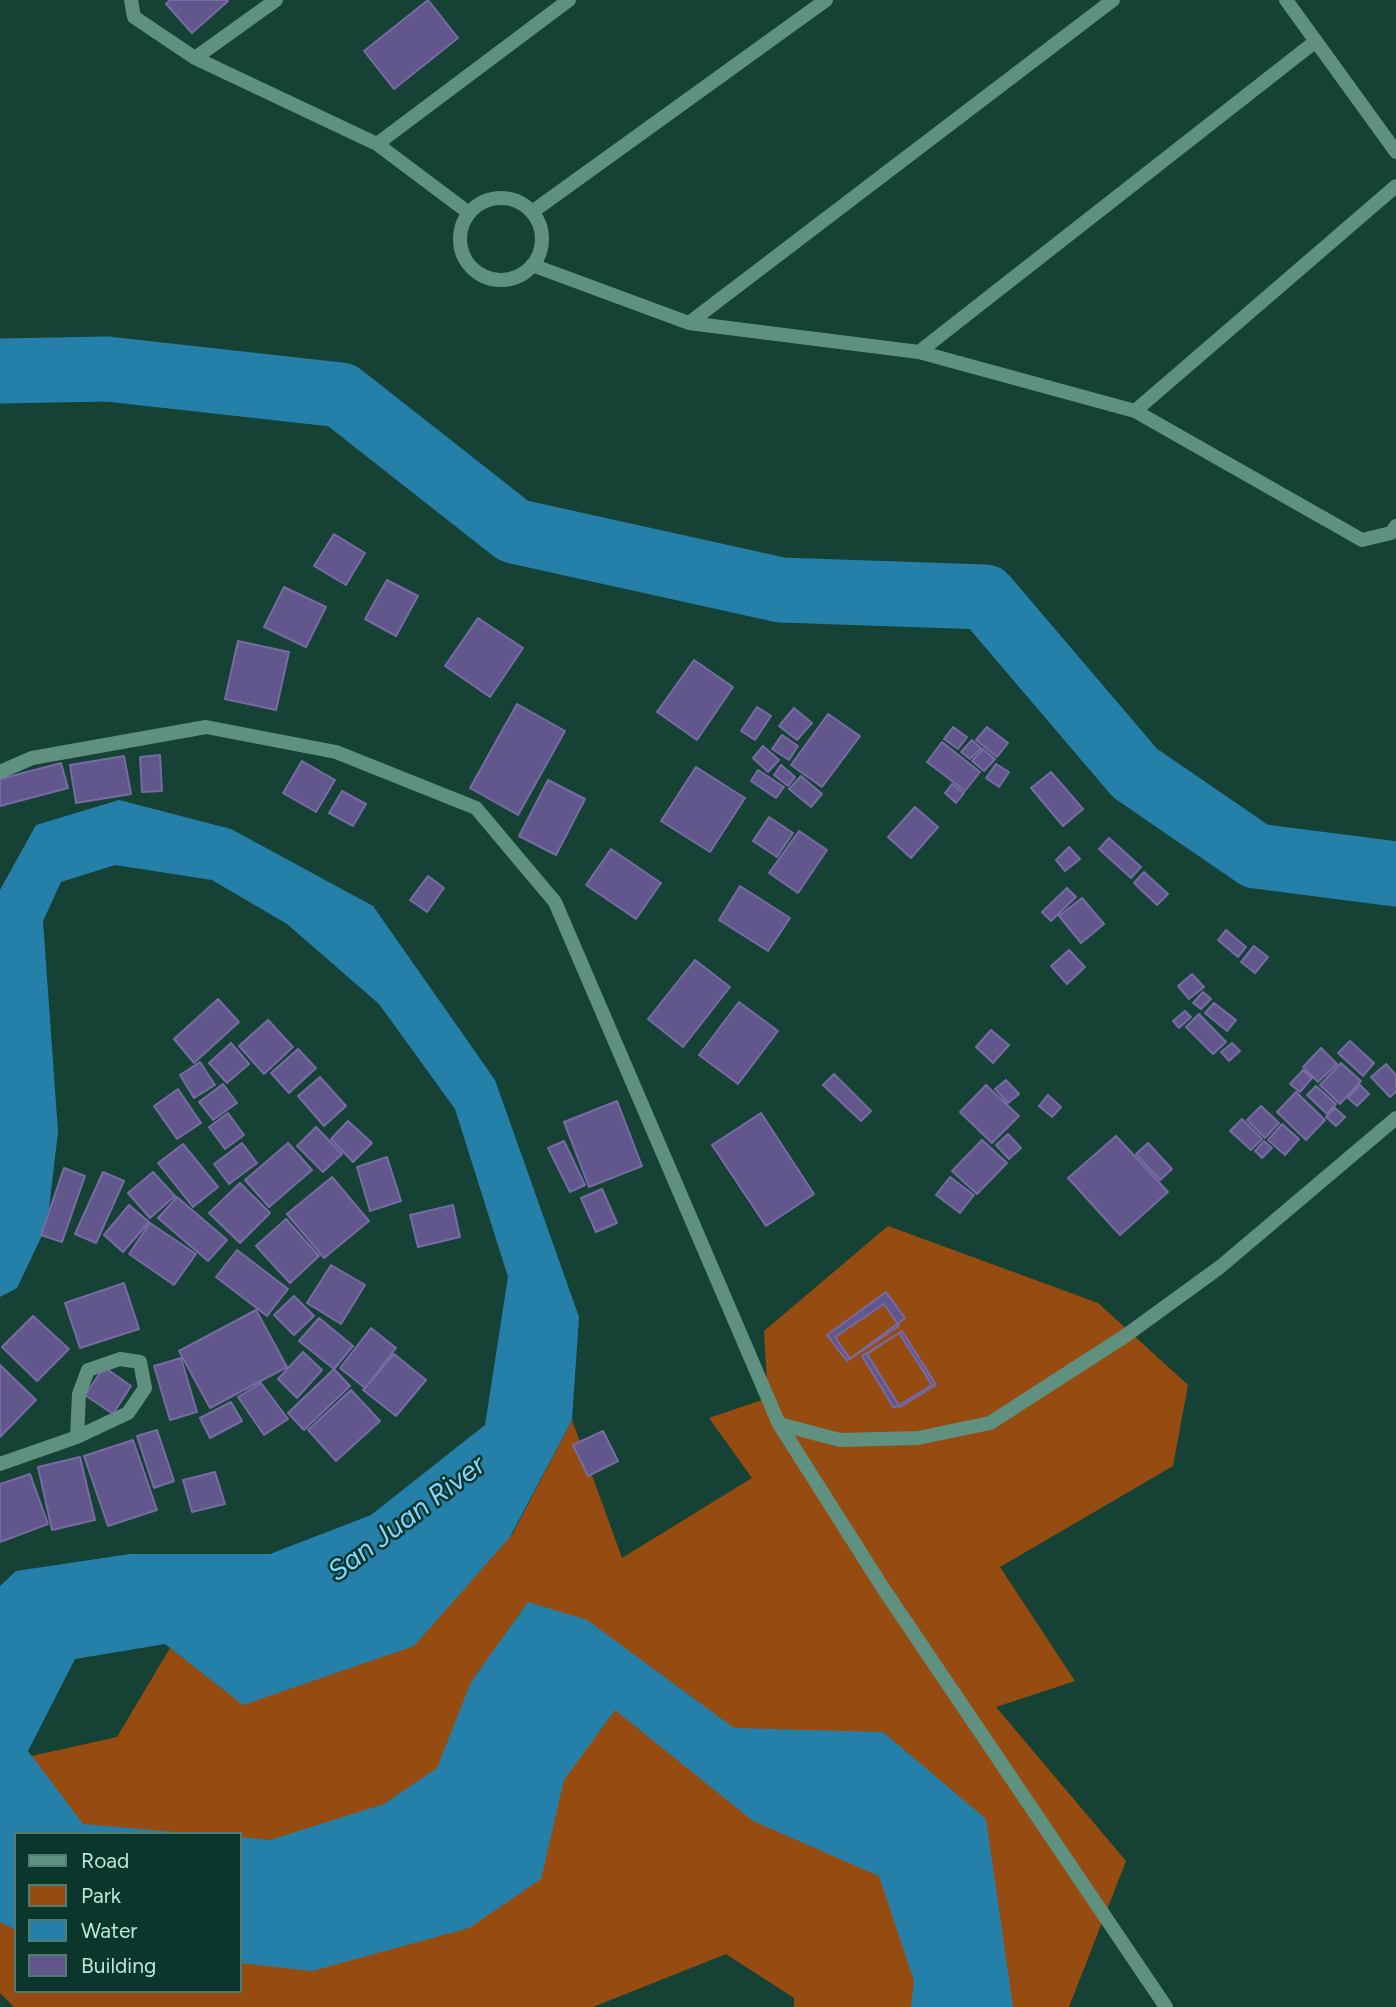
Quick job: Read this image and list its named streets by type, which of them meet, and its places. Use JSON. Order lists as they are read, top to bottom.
{
  "water": ["San Juan River"],
  "legend": [
    "Road",
    "Park",
    "Water",
    "Building"
  ]
}
